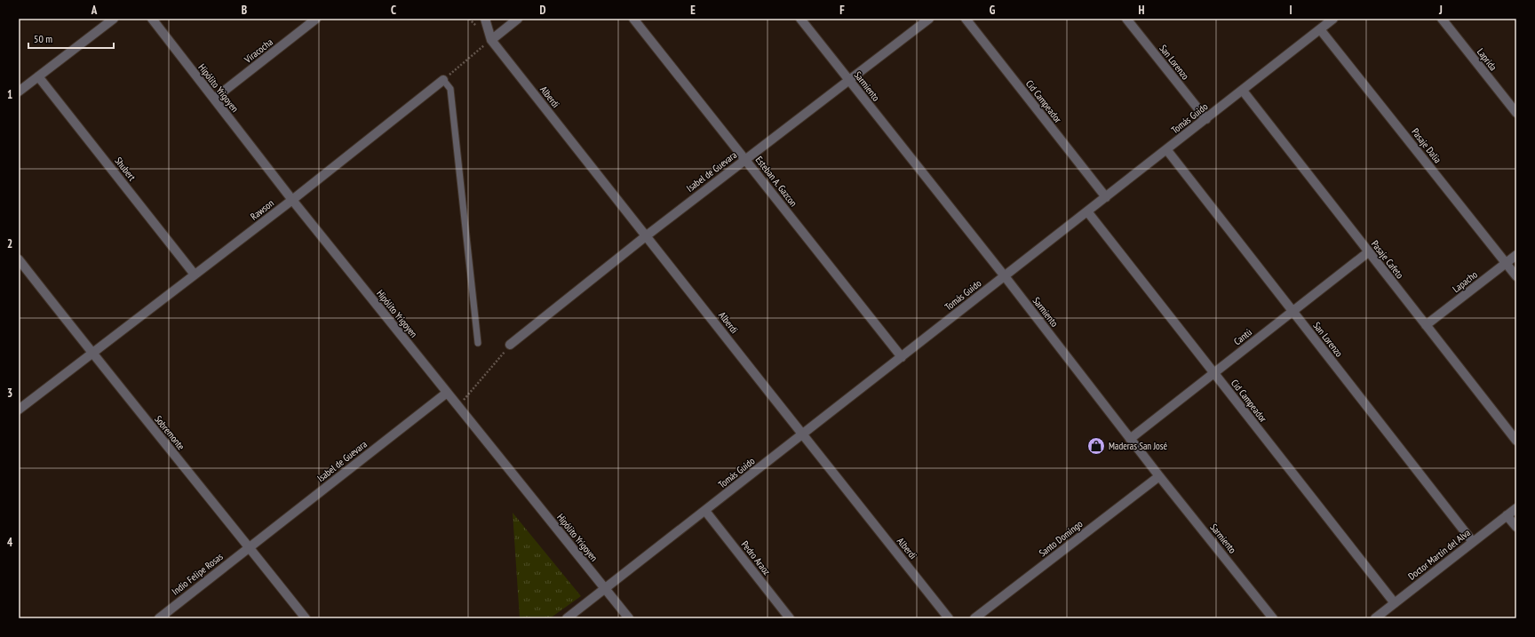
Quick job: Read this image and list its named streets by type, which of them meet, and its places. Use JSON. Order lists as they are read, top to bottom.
{
  "streets": {
    "street": [
      "Viracocha",
      "Laprida",
      "San Lorenzo",
      "Sarmiento",
      "Hipólito Yrigoyen",
      "Alberdi",
      "Cid Campeador",
      "Tomás Guido",
      "Pasaje Dalia",
      "Shubert",
      "Isabel de Guevara",
      "Esteban A. Gazcon",
      "Rawson",
      "Pasaje Cafeto",
      "Lapacho",
      "Cantú",
      "Sobremonte",
      "Santo Domingo",
      "Doctor Martín del Alva",
      "Pedro Araoz",
      "Indio Felipe Rosas"
    ]
  },
  "crossings": [
    ["Viracocha", "Hipólito Yrigoyen"],
    ["San Lorenzo", "Tomás Guido"],
    ["San Lorenzo", "Cantú"],
    ["San Lorenzo", "Doctor Martín del Alva"],
    ["Sarmiento", "Tomás Guido"],
    ["Sarmiento", "Isabel de Guevara"],
    ["Sarmiento", "Cantú"],
    ["Sarmiento", "Santo Domingo"],
    ["Hipólito Yrigoyen", "Tomás Guido"],
    ["Hipólito Yrigoyen", "Isabel de Guevara"],
    ["Hipólito Yrigoyen", "Rawson"],
    ["Alberdi", "Tomás Guido"],
    ["Alberdi", "Isabel de Guevara"],
    ["Cid Campeador", "Tomás Guido"],
    ["Cid Campeador", "Cantú"],
    ["Cid Campeador", "Doctor Martín del Alva"],
    ["Tomás Guido", "Pasaje Dalia"],
    ["Tomás Guido", "Esteban A. Gazcon"],
    ["Tomás Guido", "Pasaje Cafeto"],
    ["Tomás Guido", "Pedro Araoz"],
    ["Pasaje Dalia", "Lapacho"],
    ["Shubert", "Rawson"],
    ["Isabel de Guevara", "Esteban A. Gazcon"],
    ["Isabel de Guevara", "Sobremonte"],
    ["Isabel de Guevara", "Indio Felipe Rosas"],
    ["Rawson", "Sobremonte"],
    ["Pasaje Cafeto", "Lapacho"],
    ["Pasaje Cafeto", "Cantú"],
    ["Sobremonte", "Indio Felipe Rosas"]
  ],
  "places": {
    "shop": ["Maderas San José"]
  },
  "scale_bar": "50 m",
  "grid": {
    "columns": [
      "A",
      "B",
      "C",
      "D",
      "E",
      "F",
      "G",
      "H",
      "I",
      "J"
    ],
    "rows": [
      "1",
      "2",
      "3",
      "4"
    ]
  }
}
